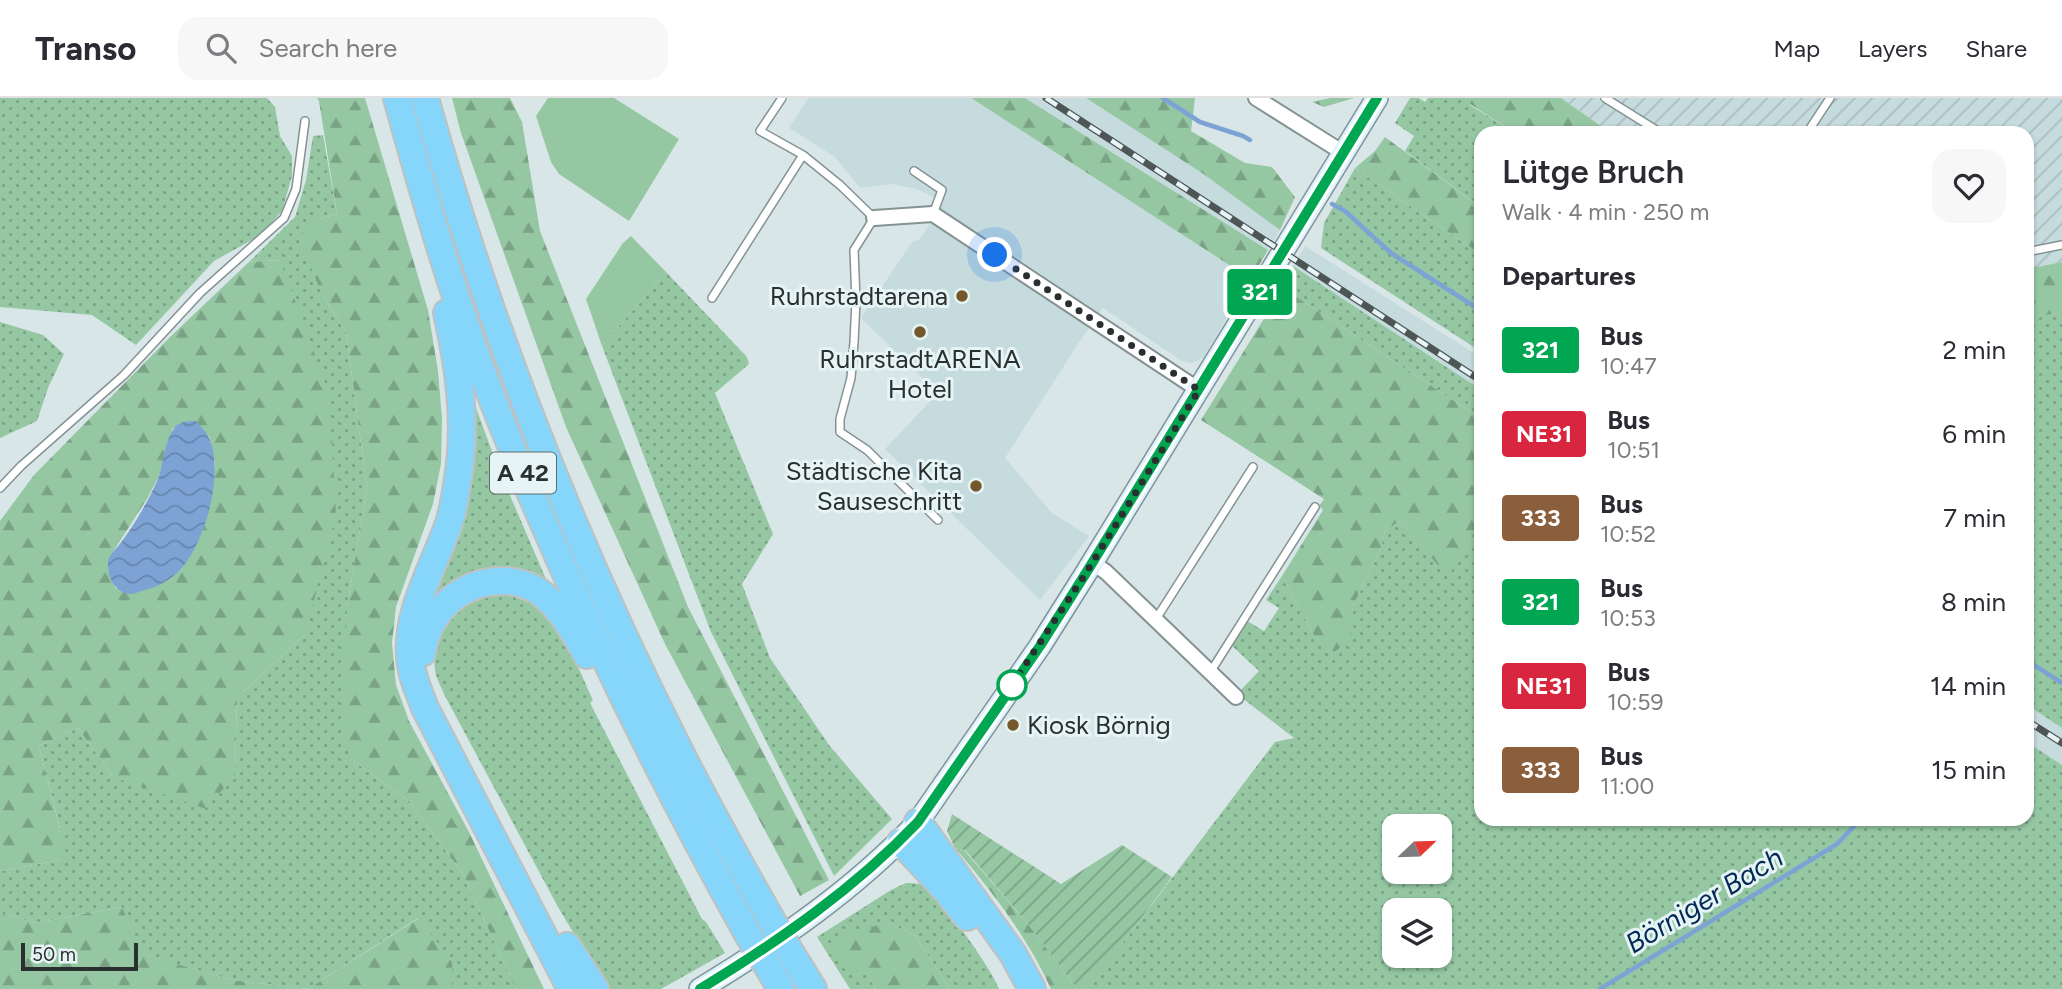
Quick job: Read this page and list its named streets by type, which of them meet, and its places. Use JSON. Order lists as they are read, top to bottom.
{
  "streets": {
    "highway": ["A 42"]
  },
  "water": ["Börniger Bach"],
  "places": [
    "Ruhrstadtarena",
    "RuhrstadtARENA Hotel",
    "Städtische Kita Sauseschritt",
    "Kiosk Börnig"
  ],
  "lines": ["bus line 321"],
  "scale_bar": "50 m",
  "north": "top right",
  "page": {
    "header": "Transo",
    "search": "Search here",
    "nav": ["Map", "Layers", "Share"],
    "on_map": "321",
    "heading": [
      ["Lütge Bruch", "Walk · 4 min · 250 m"],
      "Departures"
    ],
    "list": [
      {
        "mark": "321",
        "name": "Bus",
        "note": "10:47",
        "value": "2 min"
      },
      {
        "mark": "NE31",
        "name": "Bus",
        "note": "10:51",
        "value": "6 min"
      },
      {
        "mark": "333",
        "name": "Bus",
        "note": "10:52",
        "value": "7 min"
      },
      {
        "mark": "321",
        "name": "Bus",
        "note": "10:53",
        "value": "8 min"
      },
      {
        "mark": "NE31",
        "name": "Bus",
        "note": "10:59",
        "value": "14 min"
      },
      {
        "mark": "333",
        "name": "Bus",
        "note": "11:00",
        "value": "15 min"
      }
    ],
    "scale": "50 m"
  }
}
